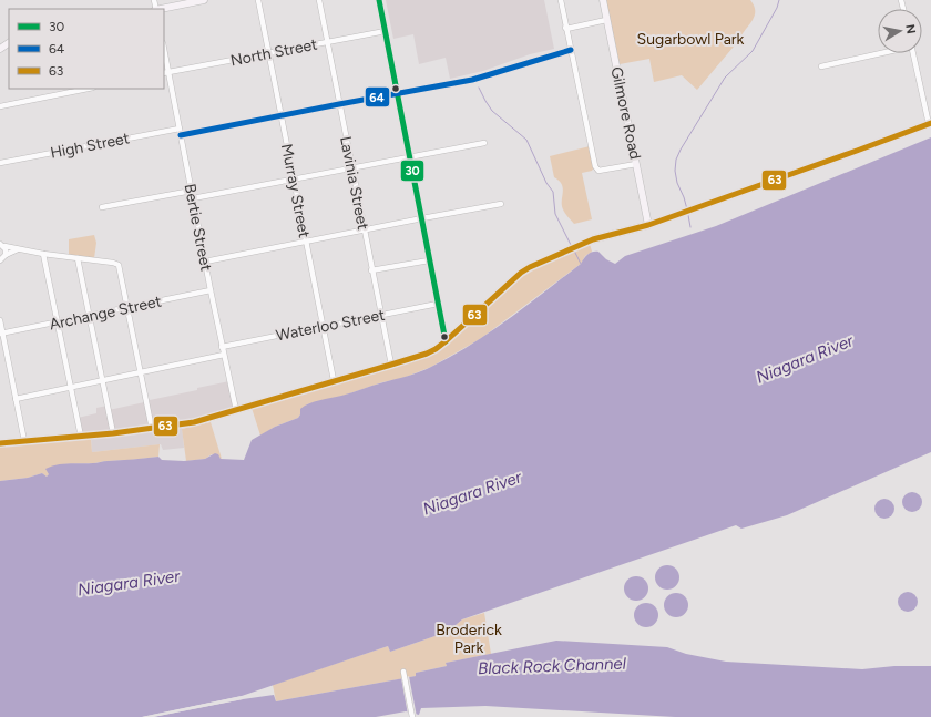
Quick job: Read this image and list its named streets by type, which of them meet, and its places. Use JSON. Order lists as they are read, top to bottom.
{
  "streets": {
    "main road": ["Gilmore Road"],
    "street": [
      "North Street",
      "High Street",
      "Lavinia Street",
      "Murray Street",
      "Bertie Street",
      "Archange Street",
      "Waterloo Street"
    ]
  },
  "crossings": [
    ["North Street", "Lavinia Street"],
    ["North Street", "Murray Street"],
    ["North Street", "Bertie Street"],
    ["High Street", "Bertie Street"],
    ["Lavinia Street", "Waterloo Street"],
    ["Murray Street", "Waterloo Street"],
    ["Bertie Street", "Archange Street"],
    ["Bertie Street", "Waterloo Street"]
  ],
  "water": ["Niagara River", "Black Rock Channel"],
  "parks": ["Sugarbowl Park", "Broderick Park"],
  "lines": ["transit line 30", "transit line 64", "transit line 63"],
  "legend": ["30", "64", "63"],
  "north": "right"
}
